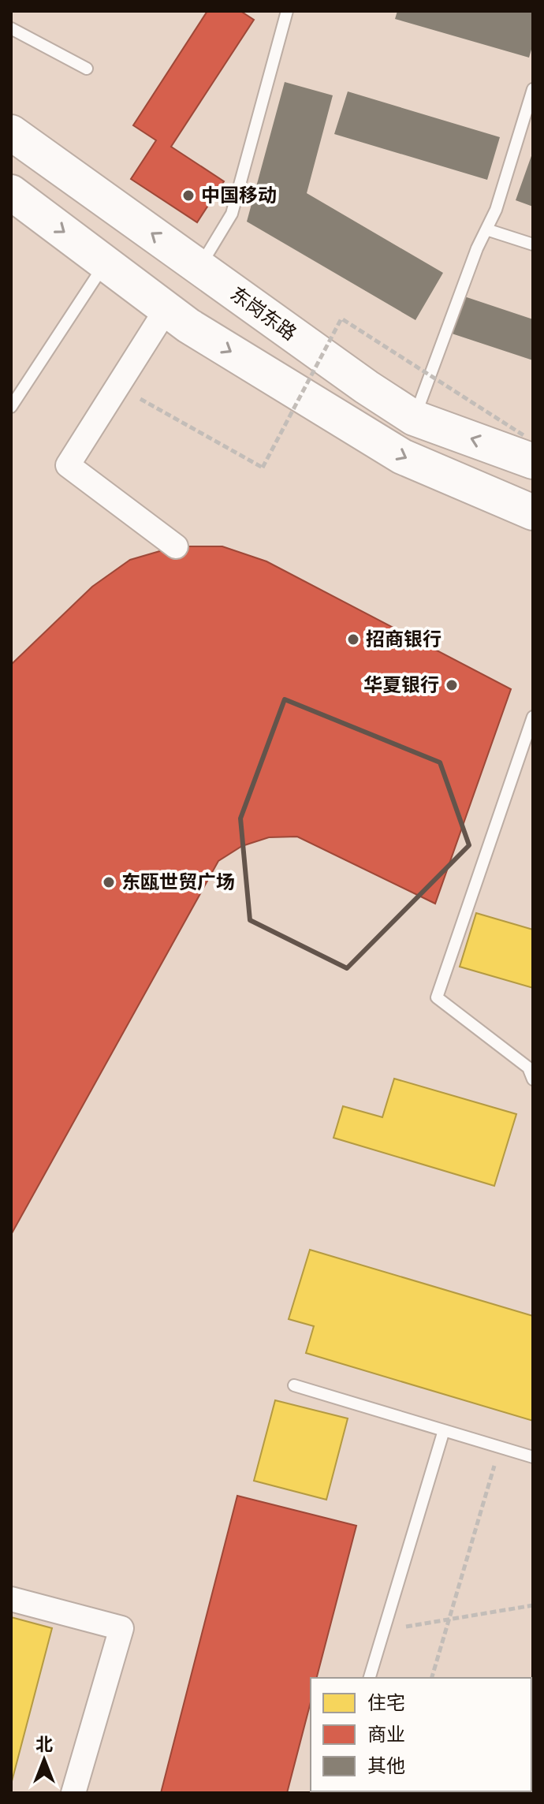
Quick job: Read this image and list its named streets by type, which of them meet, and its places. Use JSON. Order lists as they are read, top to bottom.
{
  "streets": {
    "main road": ["东岗东路"]
  },
  "places": [
    "中国移动",
    "招商银行",
    "华夏银行",
    "东瓯世贸广场"
  ],
  "legend": ["住宅", "商业", "其他"],
  "north": "top"
}
